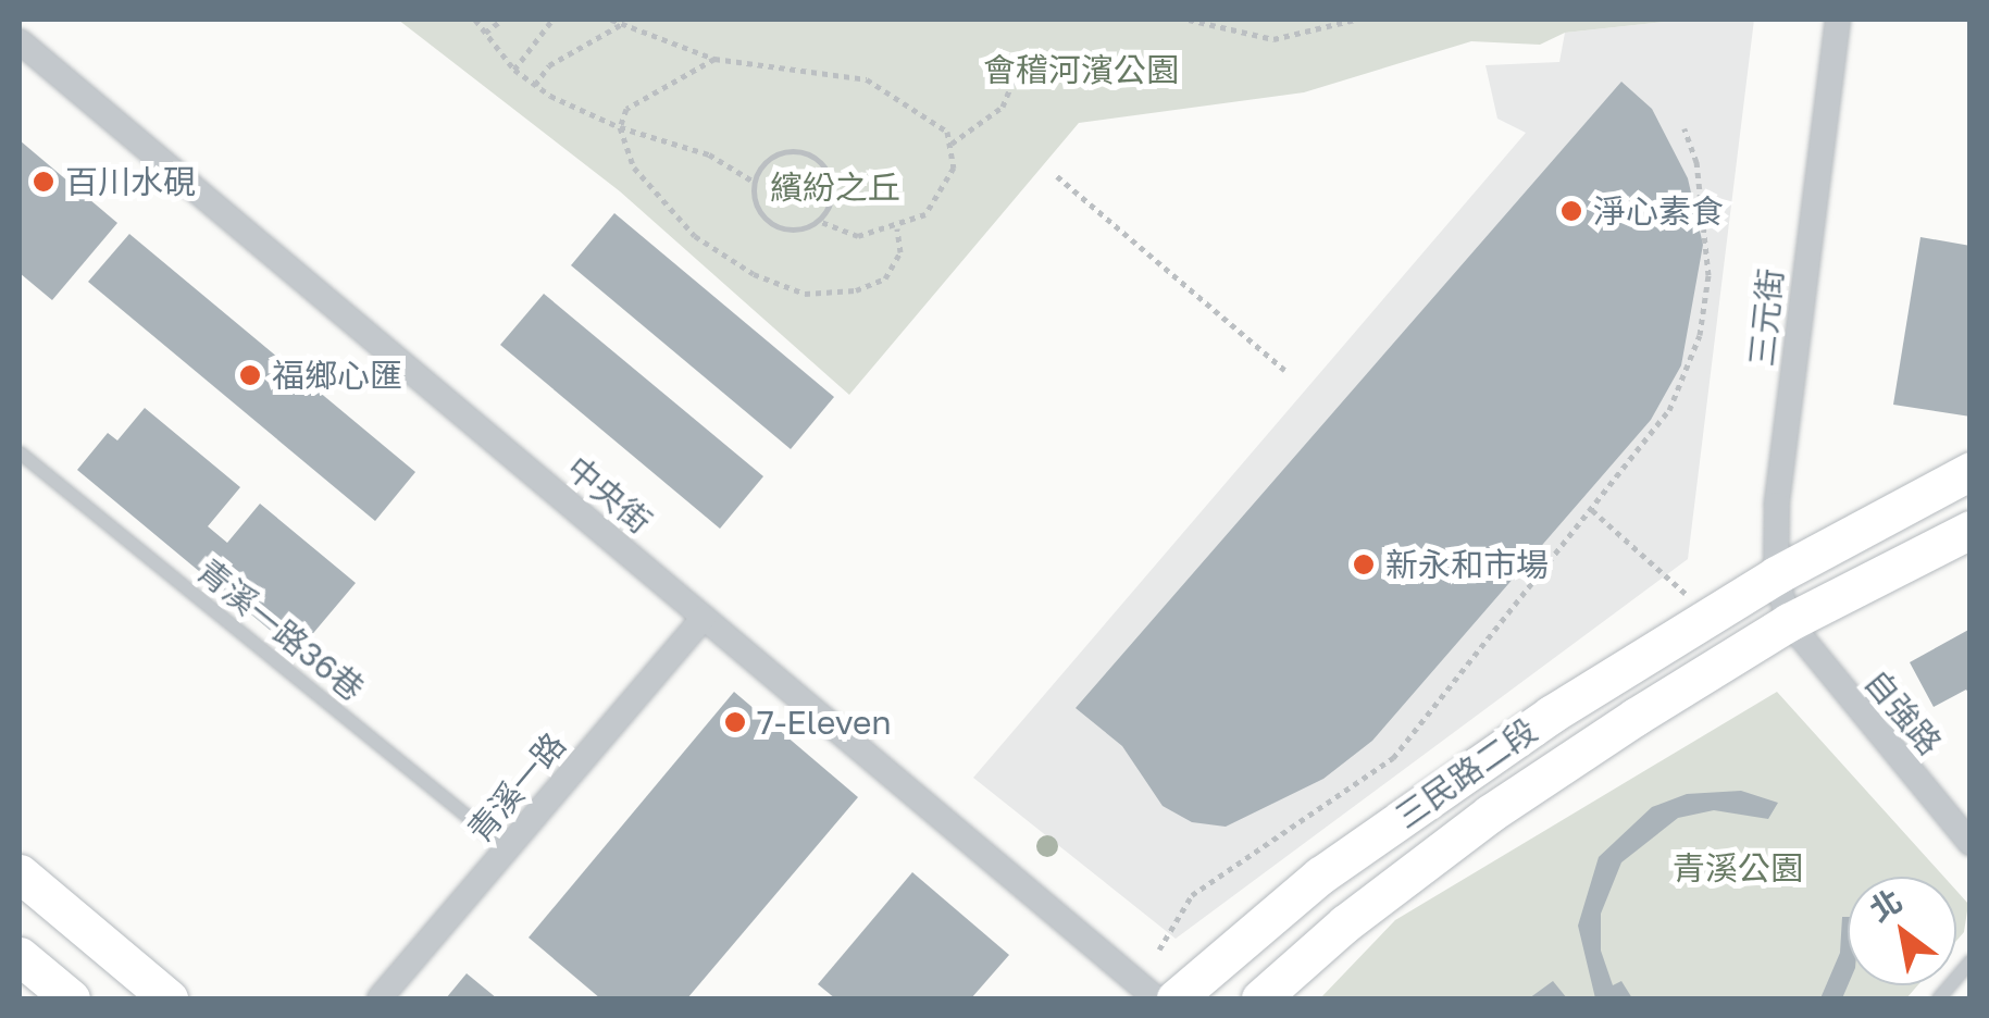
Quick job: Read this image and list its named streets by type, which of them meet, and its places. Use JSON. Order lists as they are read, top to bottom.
{
  "streets": {
    "main road": ["三民路二段"],
    "street": [
      "三元街",
      "中央街",
      "自強路",
      "青溪一路"
    ],
    "lane": ["青溪一路36巷"]
  },
  "crossings": [
    ["三元街", "自強路"],
    ["三元街", "三民路二段"],
    ["中央街", "青溪一路"],
    ["青溪一路36巷", "青溪一路"],
    ["自強路", "三民路二段"]
  ],
  "parks": ["會稽河濱公園", "繽紛之丘", "青溪公園"],
  "places": [
    "百川水硯",
    "淨心素食",
    "福鄉心匯",
    "新永和市場",
    "7-Eleven"
  ],
  "north": "top left"
}
